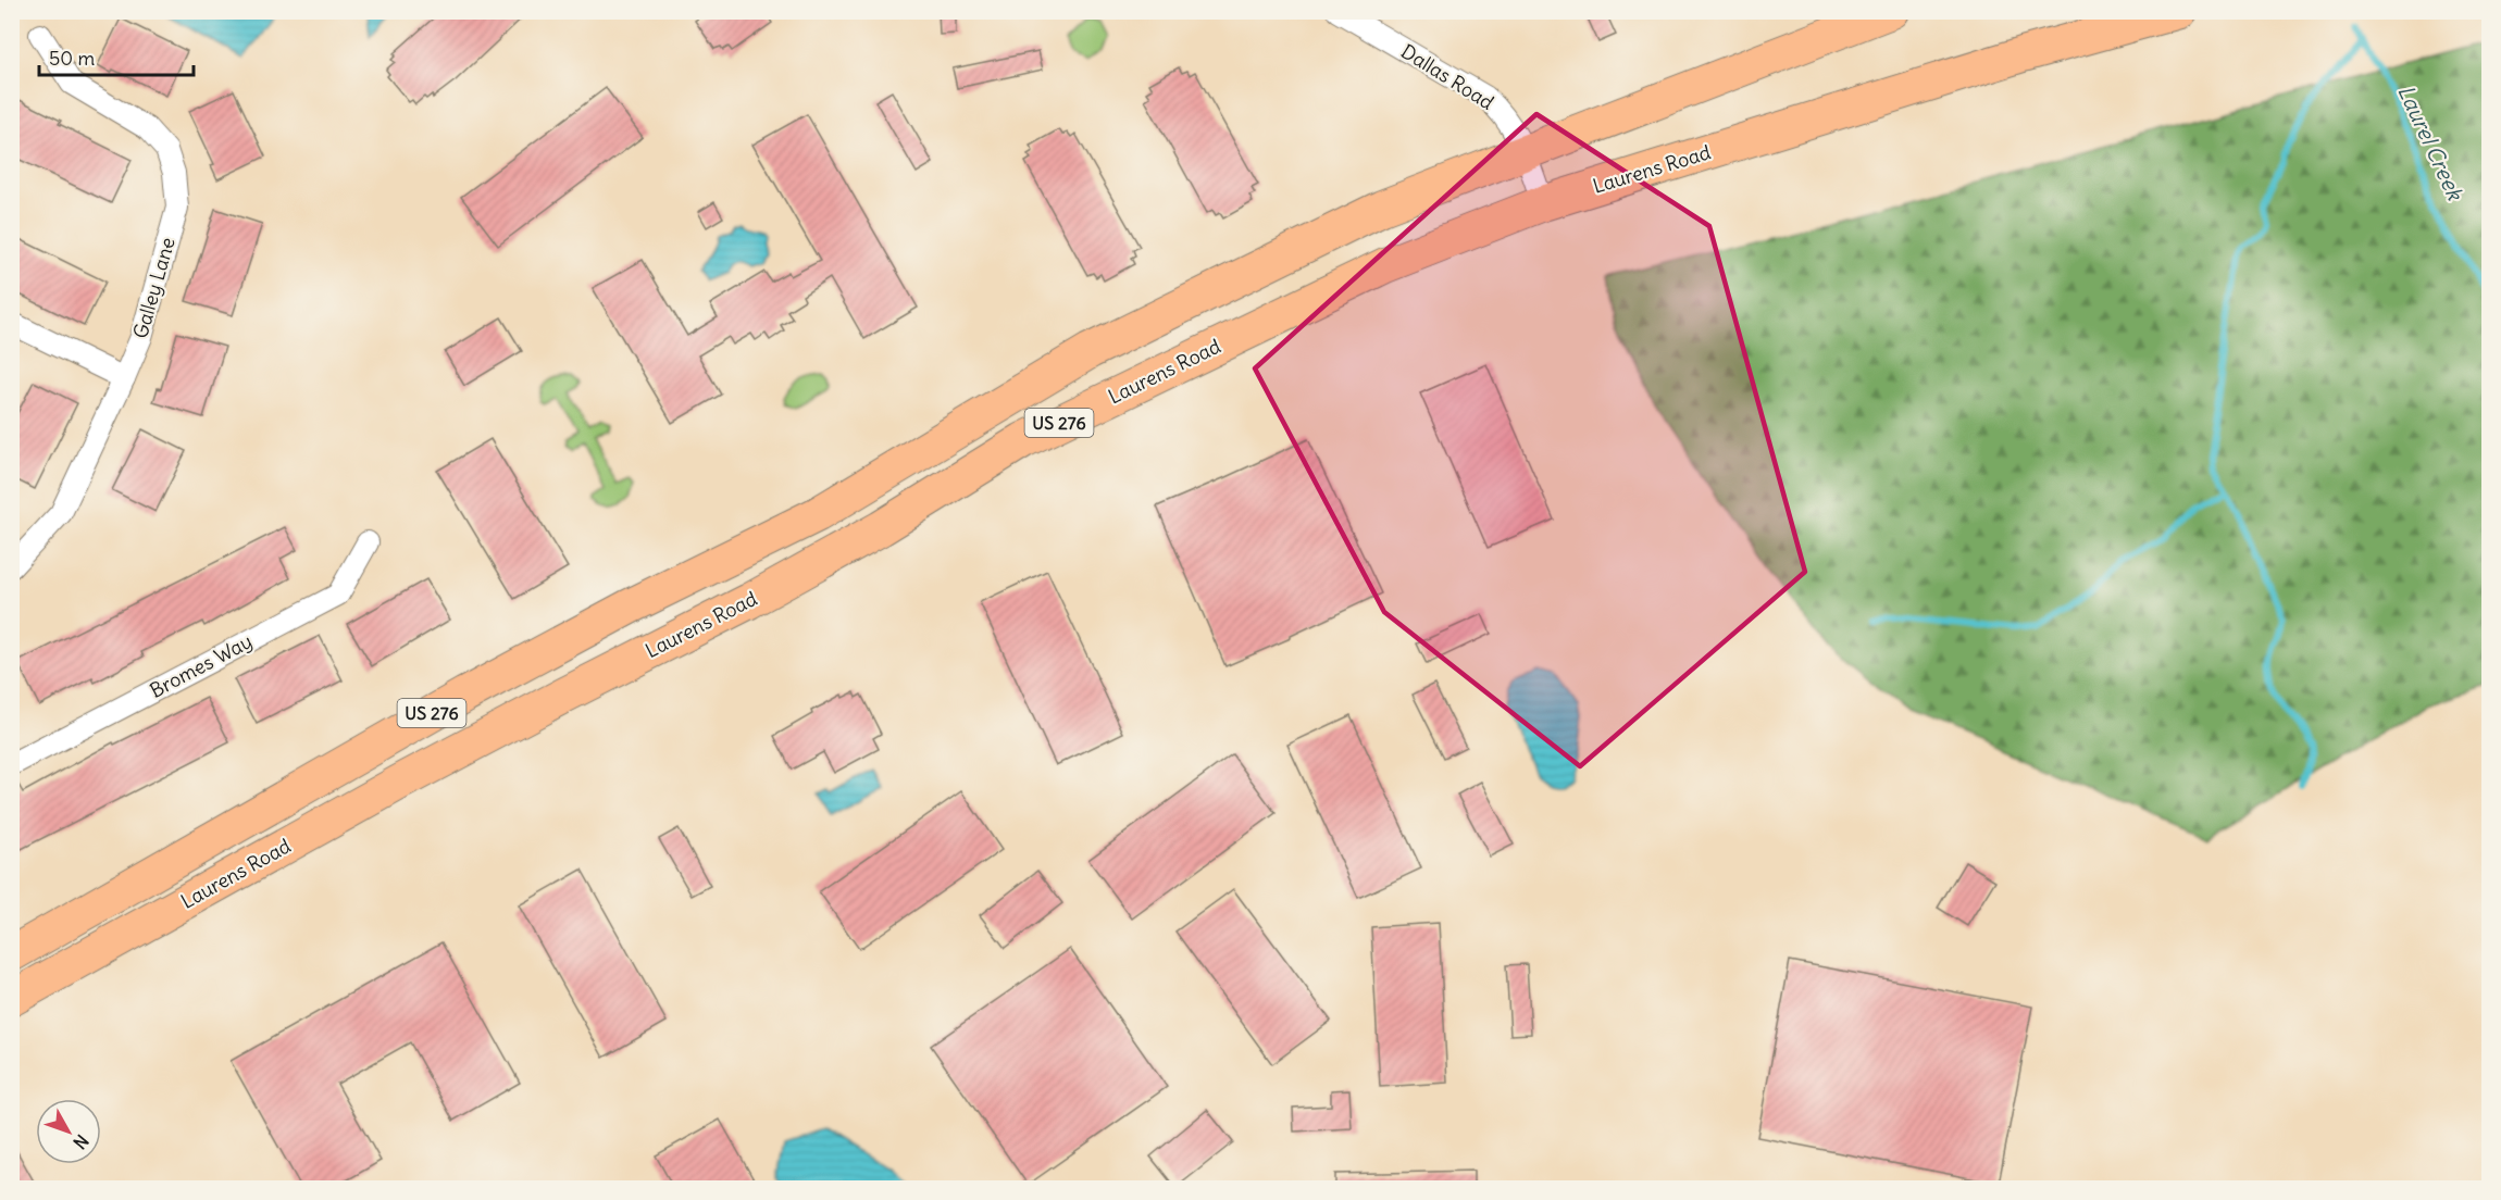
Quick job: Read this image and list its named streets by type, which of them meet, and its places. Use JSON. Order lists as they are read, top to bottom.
{
  "streets": {
    "main road": ["Laurens Road", "US 276"],
    "street": ["Dallas Road", "Galley Lane", "Bromes Way"]
  },
  "crossings": [
    ["Dallas Road", "Laurens Road"],
    ["Dallas Road", "US 276"]
  ],
  "water": ["Laurel Creek"],
  "scale_bar": "50 m",
  "north": "bottom right"
}
